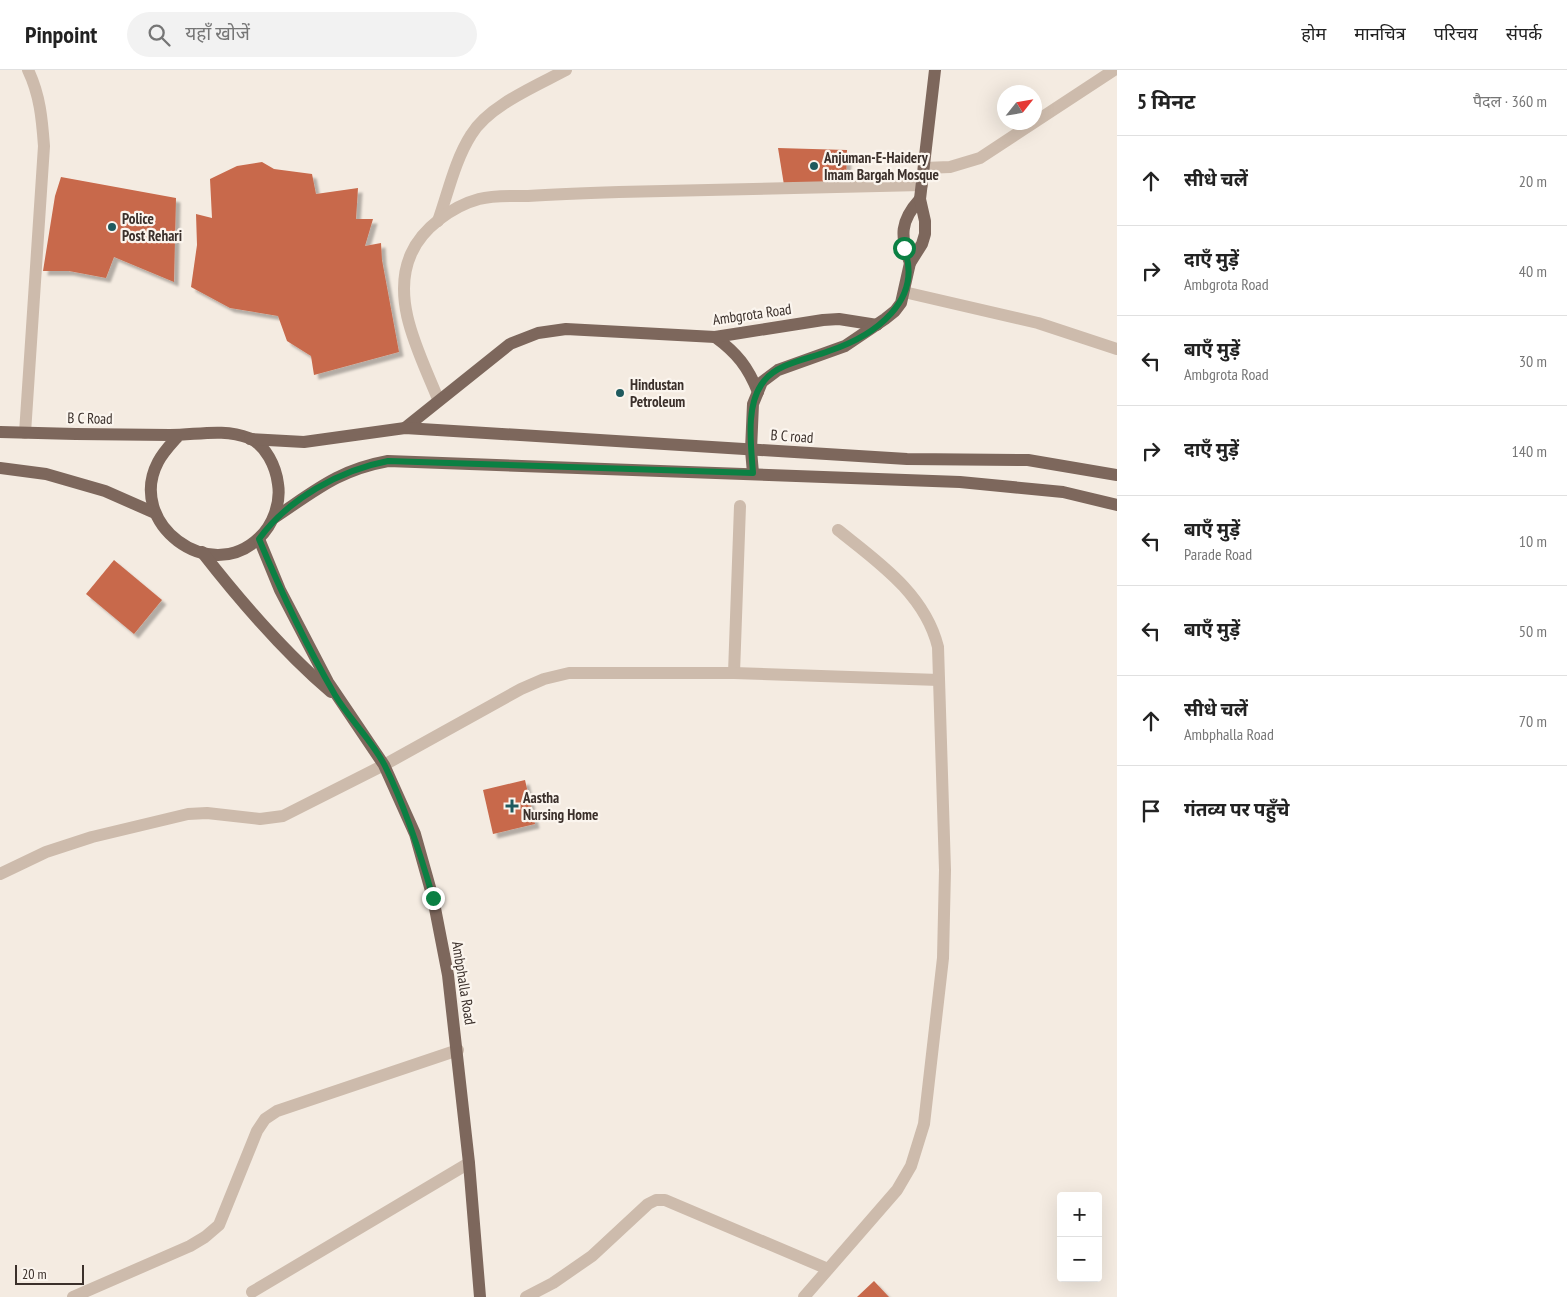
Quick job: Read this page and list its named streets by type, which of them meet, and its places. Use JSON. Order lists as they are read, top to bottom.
{
  "streets": {
    "main road": [
      "Ambgrota Road",
      "B C Road",
      "B C road",
      "Ambphalla Road"
    ]
  },
  "crossings": [
    ["Ambgrota Road", "B C road"],
    ["B C Road", "B C road"]
  ],
  "places": {
    "other": ["Anjuman-E-Haidery Imam Bargah Mosque", "Police Post Rehari", "Hindustan Petroleum"],
    "health": ["Aastha Nursing Home"]
  },
  "scale_bar": "20 m",
  "north": "top right",
  "page": {
    "header": "Pinpoint",
    "search": "यहाँ खोजें",
    "nav": [
      "होम",
      "मानचित्र",
      "परिचय",
      "संपर्क"
    ],
    "heading": ["5 मिनट", "पैदल · 360 m"],
    "list": [
      ["सीधे चलें", "20 m"],
      ["दाएँ मुड़ें", "Ambgrota Road", "40 m"],
      ["बाएँ मुड़ें", "Ambgrota Road", "30 m"],
      ["दाएँ मुड़ें", "140 m"],
      ["बाएँ मुड़ें", "Parade Road", "10 m"],
      ["बाएँ मुड़ें", "50 m"],
      ["सीधे चलें", "Ambphalla Road", "70 m"],
      "गंतव्य पर पहुँचे"
    ],
    "map_buttons": ["+", "−"],
    "scale": "20 m"
  }
}
